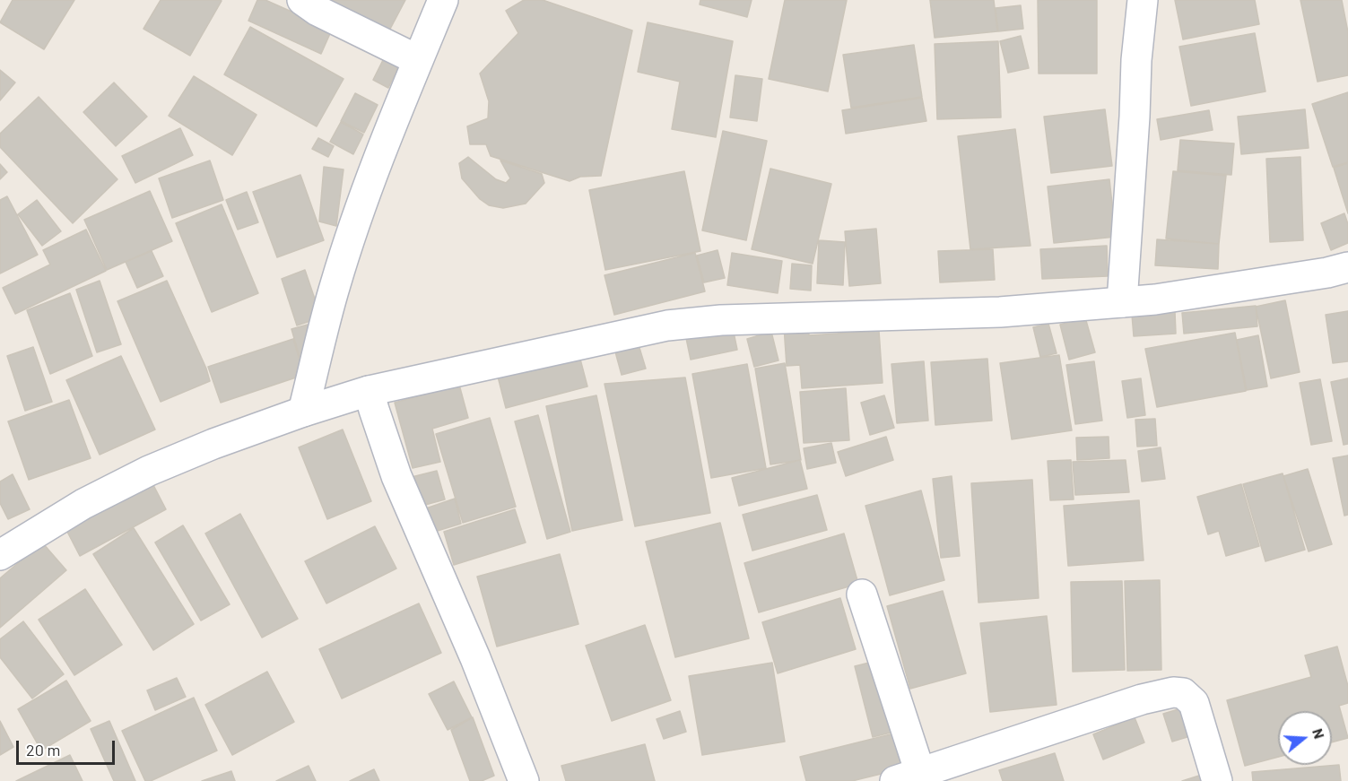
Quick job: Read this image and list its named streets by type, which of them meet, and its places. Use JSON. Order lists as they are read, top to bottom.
{
  "scale_bar": "20 m",
  "north": "right"
}
